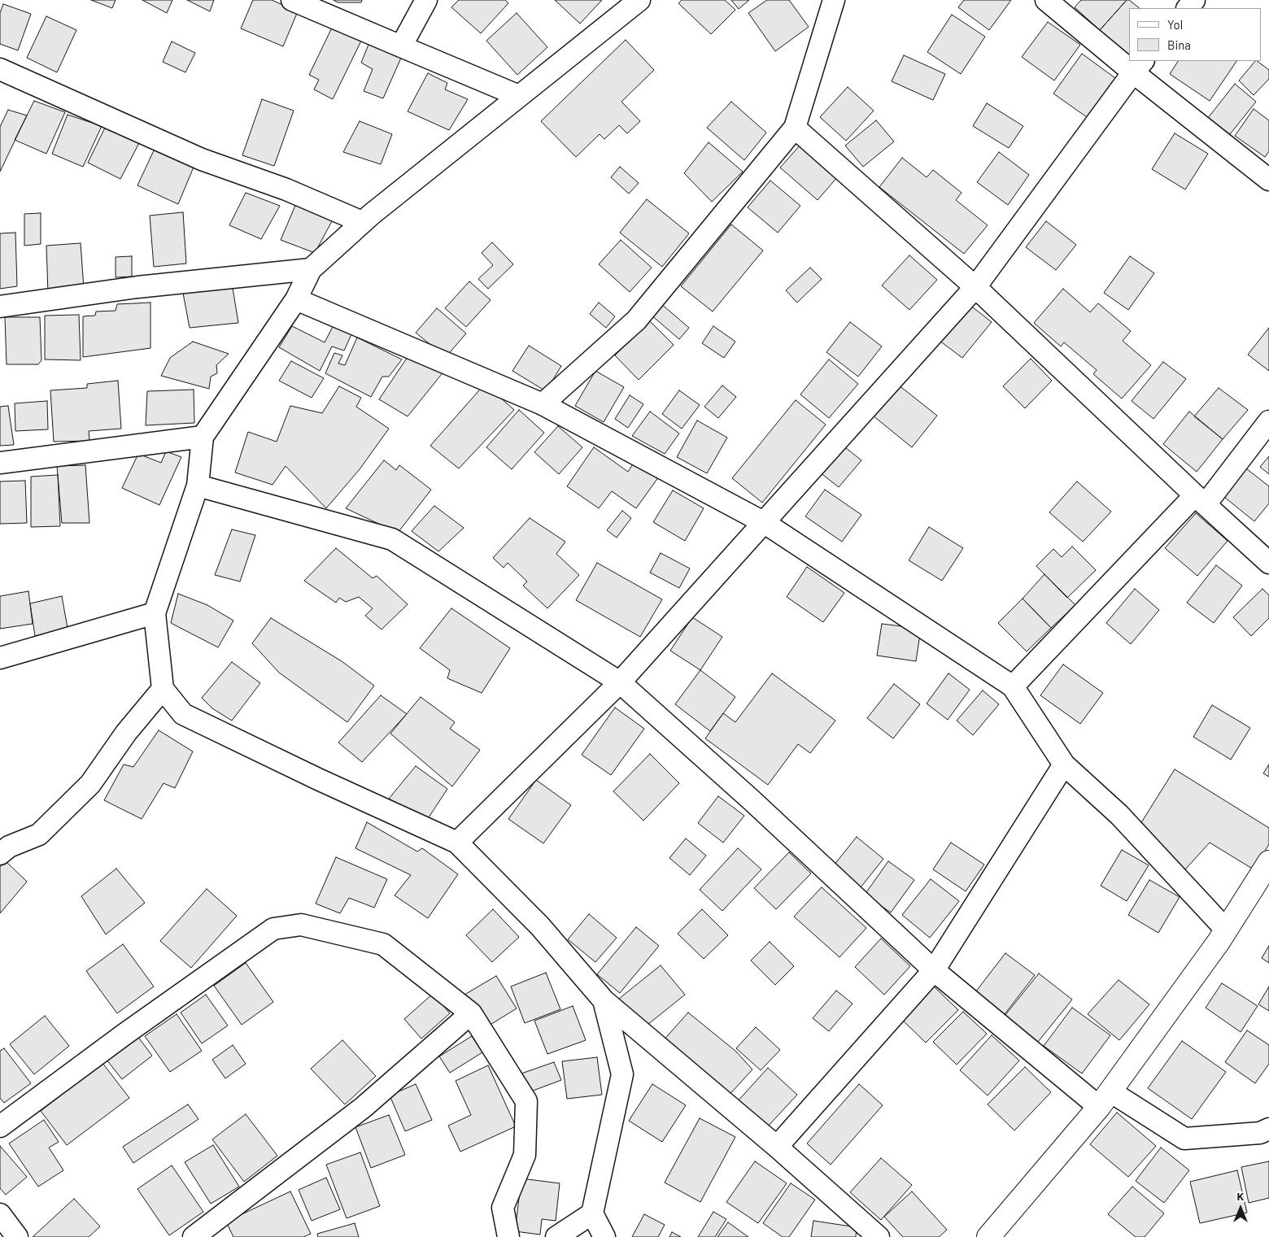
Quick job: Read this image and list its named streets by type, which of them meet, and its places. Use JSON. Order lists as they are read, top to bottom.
{
  "legend": ["Yol", "Bina"],
  "north": "top"
}
